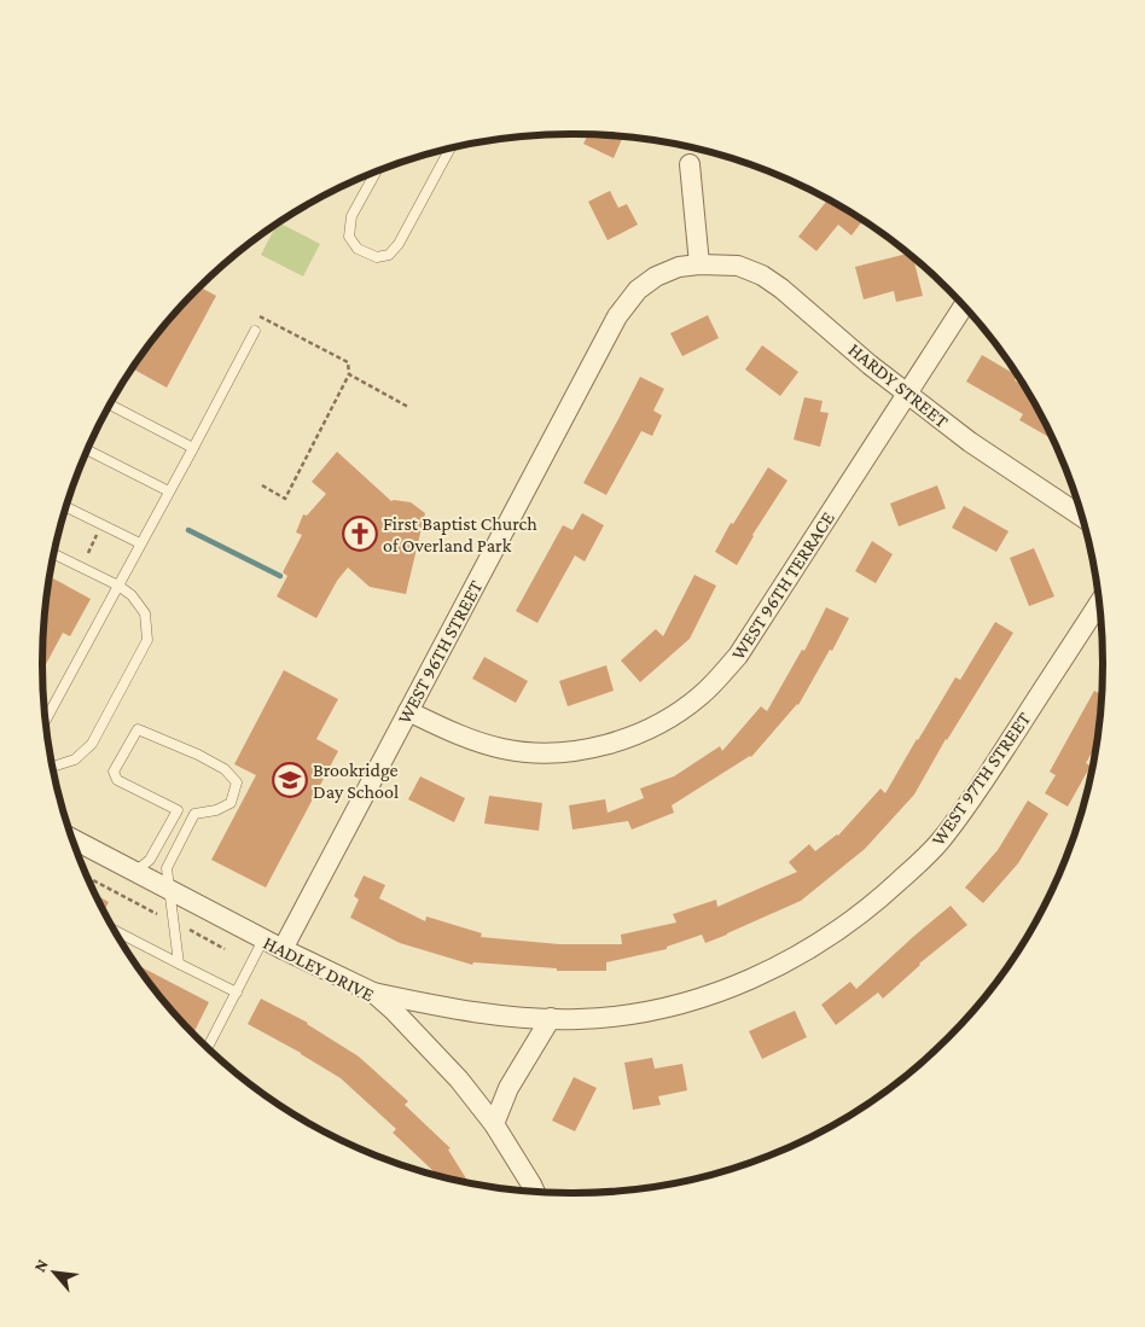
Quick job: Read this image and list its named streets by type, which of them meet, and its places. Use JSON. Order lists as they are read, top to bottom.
{
  "streets": {
    "street": [
      "HARDY STREET",
      "WEST 96TH TERRACE",
      "WEST 96TH STREET",
      "WEST 97TH STREET",
      "HADLEY DRIVE"
    ]
  },
  "crossings": [
    ["HARDY STREET", "WEST 96TH TERRACE"],
    ["HARDY STREET", "WEST 96TH STREET"],
    ["WEST 96TH TERRACE", "WEST 96TH STREET"],
    ["WEST 96TH STREET", "HADLEY DRIVE"],
    ["WEST 97TH STREET", "HADLEY DRIVE"]
  ],
  "places": {
    "church": ["First Baptist Church of Overland Park"],
    "school or university": ["Brookridge Day School"]
  },
  "north": "top left"
}
